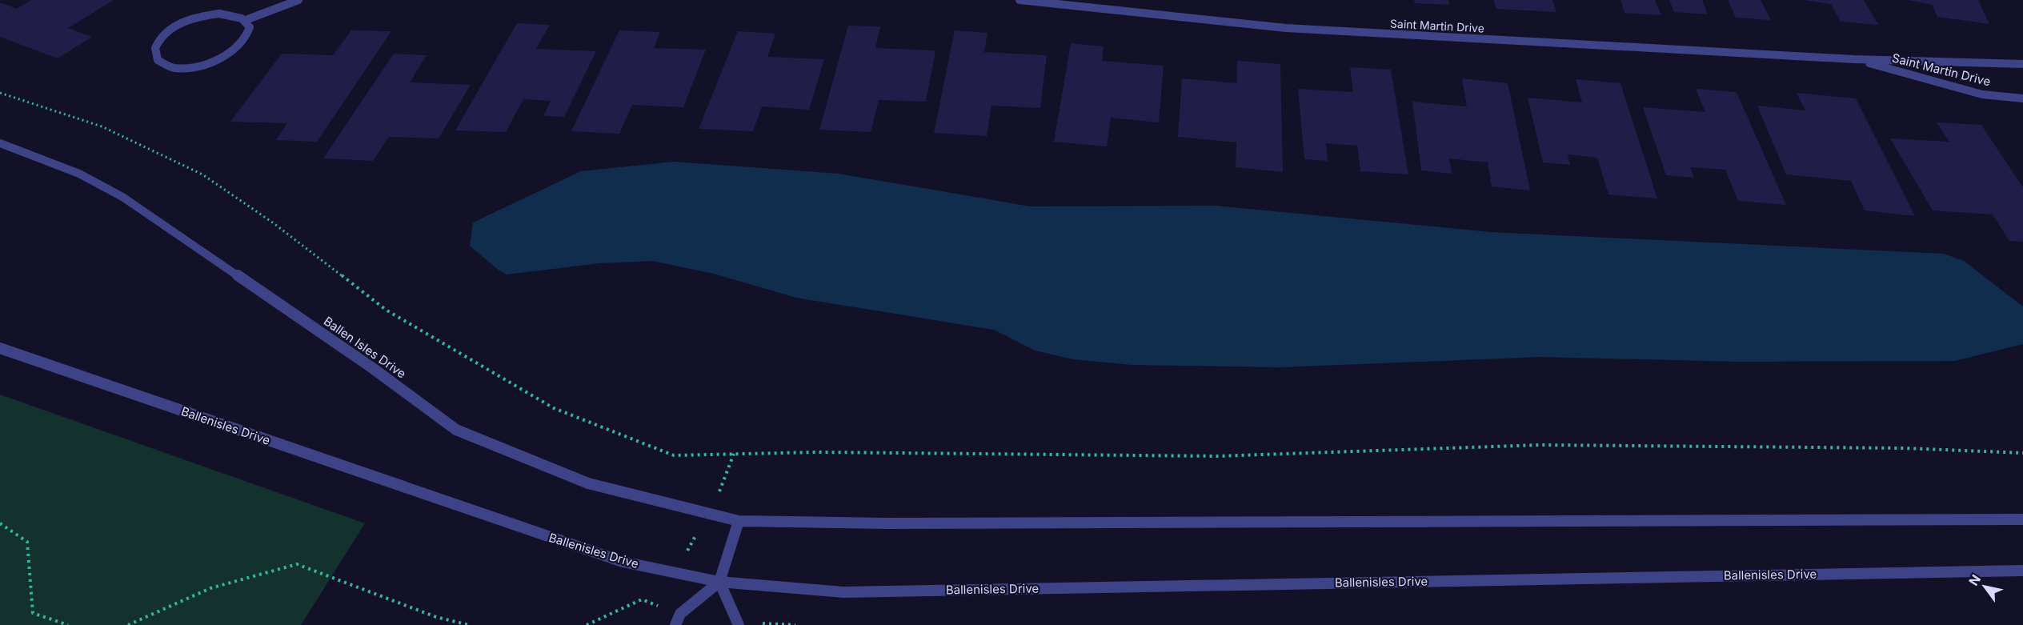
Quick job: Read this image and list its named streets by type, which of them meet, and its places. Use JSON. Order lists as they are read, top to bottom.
{
  "streets": {
    "street": ["Saint Martin Drive", "Ballen Isles Drive", "Ballenisles Drive"]
  },
  "north": "top left"
}
